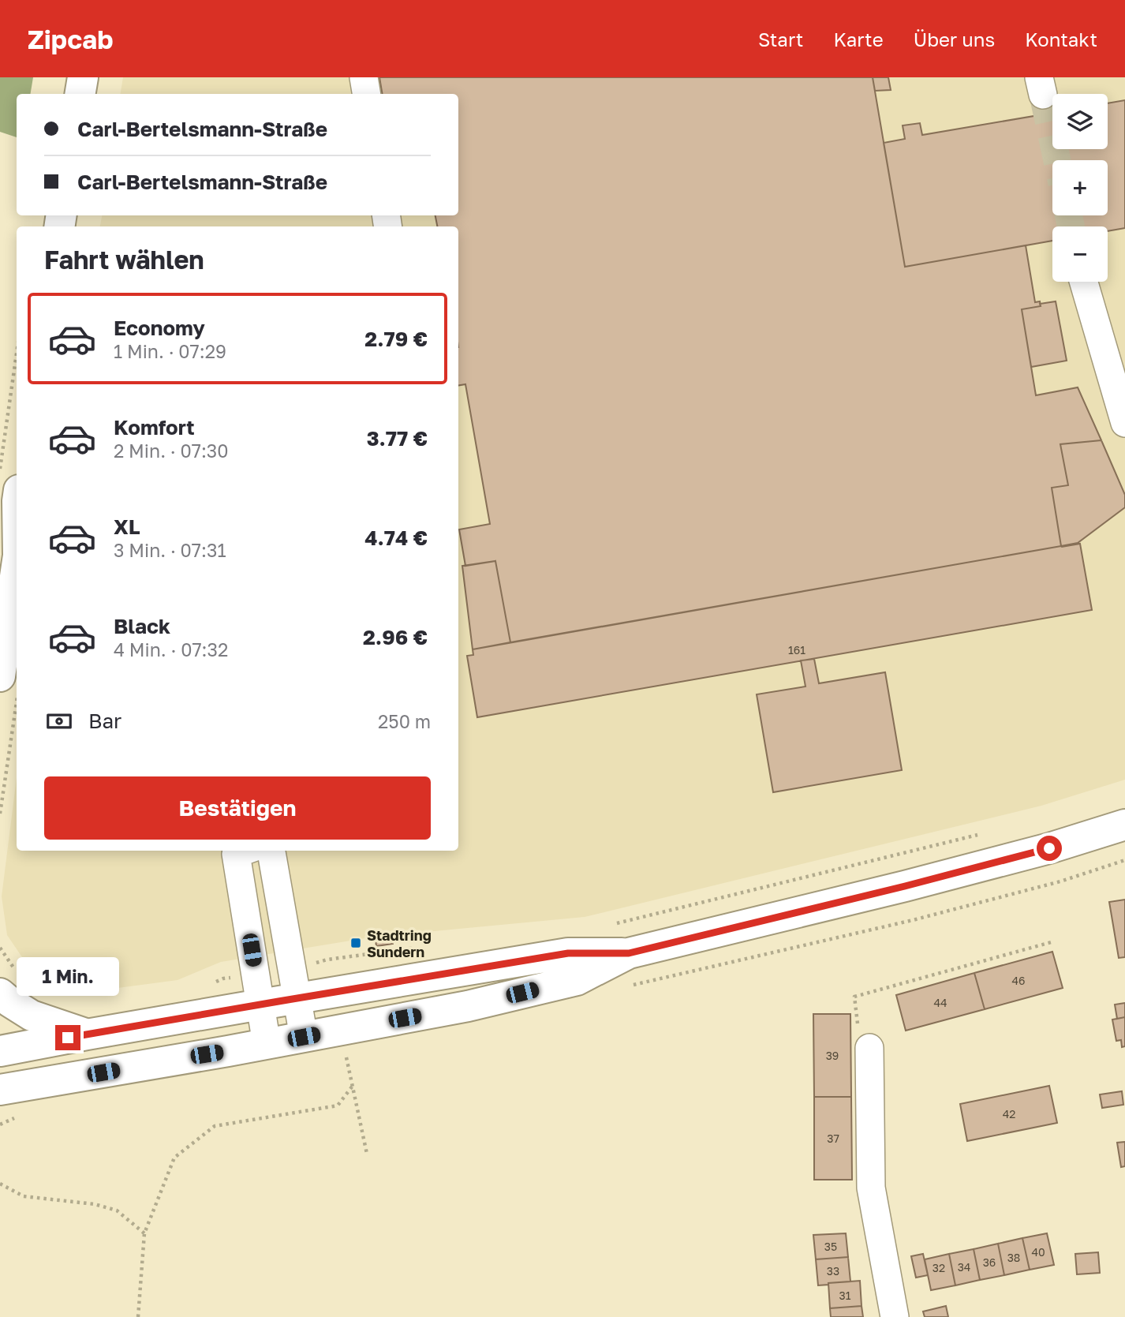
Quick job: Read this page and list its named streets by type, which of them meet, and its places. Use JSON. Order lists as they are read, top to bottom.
{
  "places": {
    "transit": ["Stadtring Sundern"]
  },
  "house_numbers": [
    "161",
    "46",
    "44",
    "39",
    "42",
    "37",
    "35",
    "40",
    "38",
    "36",
    "34",
    "32",
    "33",
    "31"
  ],
  "page": {
    "header": "Zipcab",
    "nav": [
      "Start",
      "Karte",
      "Über uns",
      "Kontakt"
    ],
    "map_buttons": ["+", "−"],
    "banner": ["Carl-Bertelsmann-Straße", "Carl-Bertelsmann-Straße"],
    "heading": "Fahrt wählen",
    "list": [
      {
        "name": "Economy",
        "note": "1 Min. · 07:29",
        "value": "2.79 €"
      },
      {
        "name": "Komfort",
        "note": "2 Min. · 07:30",
        "value": "3.77 €"
      },
      {
        "name": "XL",
        "note": "3 Min. · 07:31",
        "value": "4.74 €"
      },
      {
        "name": "Black",
        "note": "4 Min. · 07:32",
        "value": "2.96 €"
      }
    ],
    "pay": ["Bar", "250 m"],
    "buttons": "Bestätigen",
    "bubble": "1 Min."
  }
}
